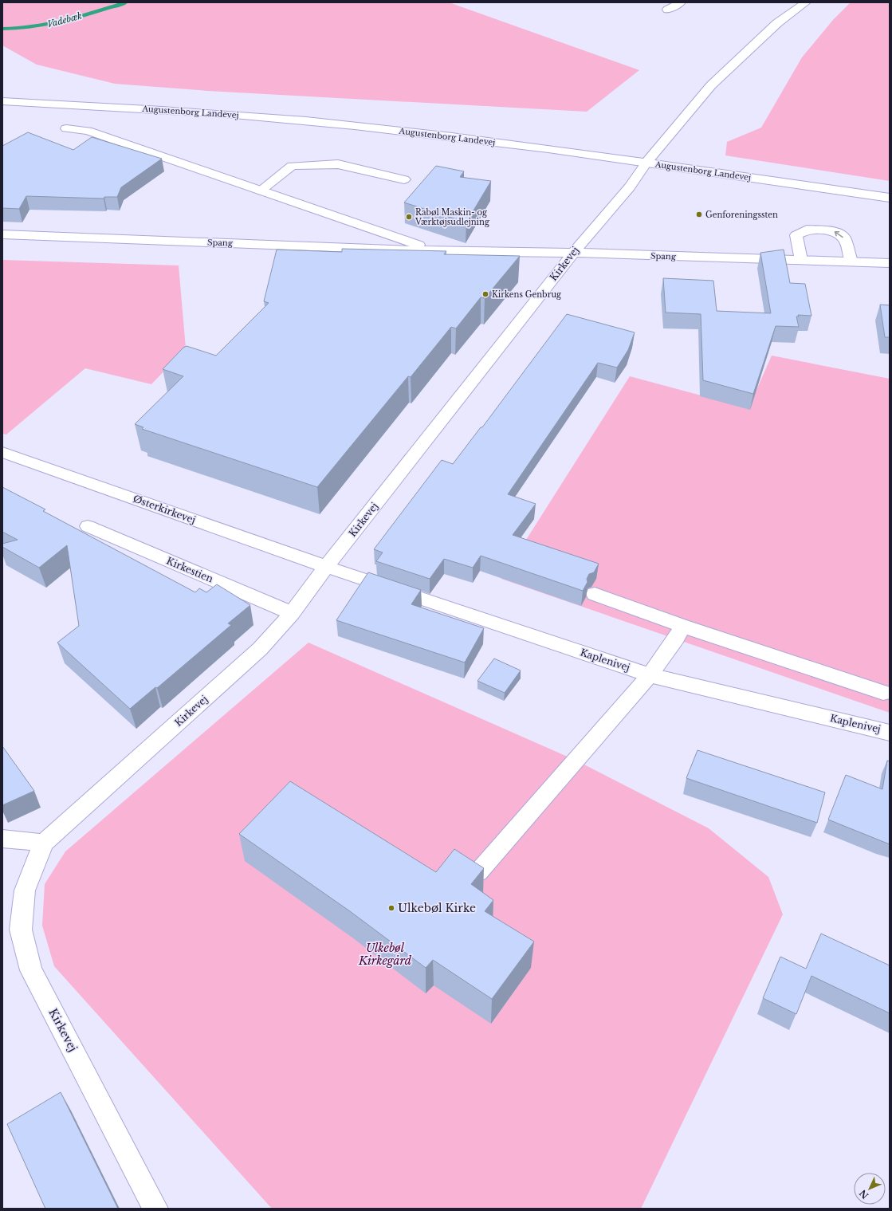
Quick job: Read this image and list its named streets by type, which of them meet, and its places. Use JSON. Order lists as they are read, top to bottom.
{
  "streets": {
    "street": [
      "Augustenborg Landevej",
      "Spang",
      "Kirkevej",
      "Østerkirkevej",
      "Kirkestien",
      "Kaplenivej"
    ]
  },
  "crossings": [
    ["Augustenborg Landevej", "Kirkevej"],
    ["Spang", "Kirkevej"],
    ["Kirkevej", "Østerkirkevej"],
    ["Kirkevej", "Kirkestien"],
    ["Kirkevej", "Kaplenivej"],
    ["Østerkirkevej", "Kaplenivej"]
  ],
  "water": ["Vadebæk"],
  "parks": ["Ulkebøl Kirkegård"],
  "places": [
    "Genforeningssten",
    "Rabøl Maskin- og Værktøjsudlejning",
    "Kirkens Genbrug",
    "Ulkebøl Kirke"
  ],
  "north": "bottom left"
}
